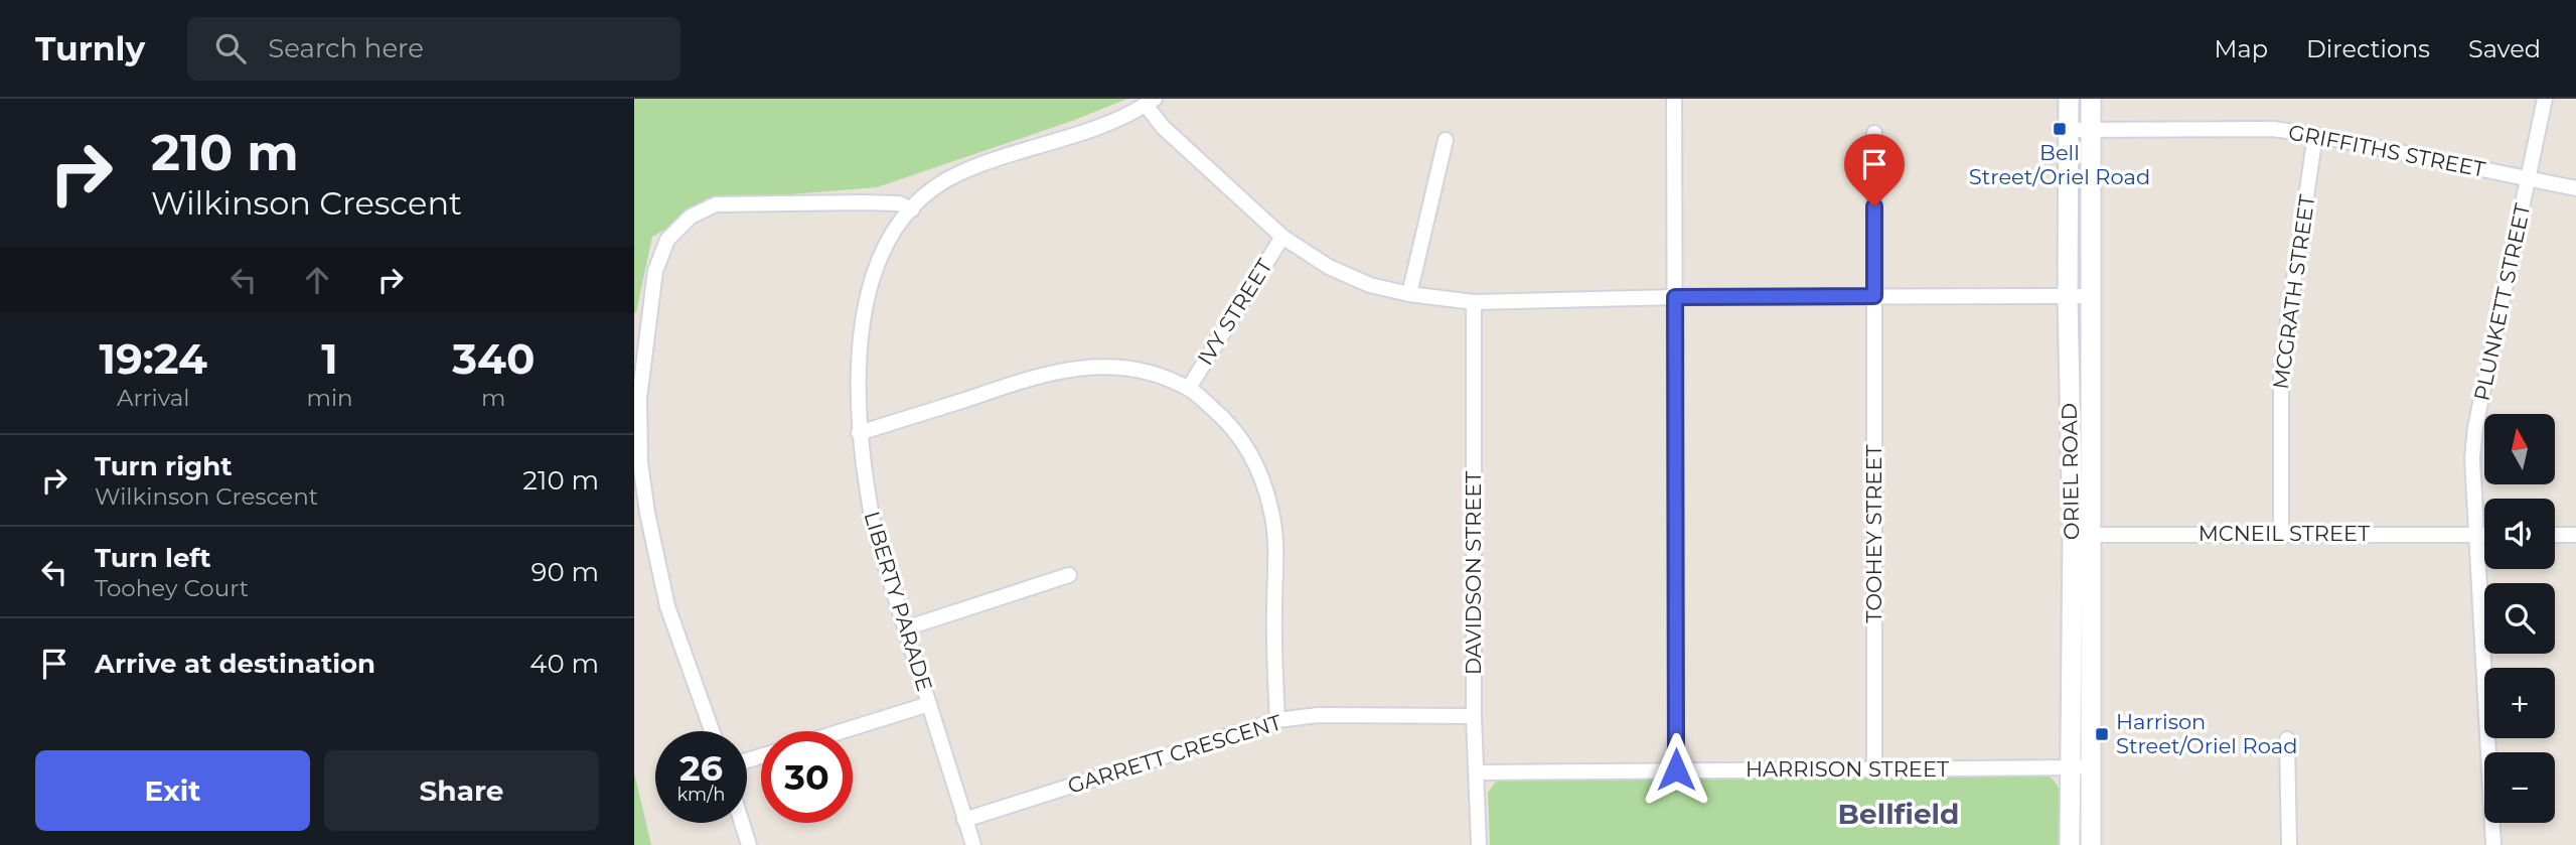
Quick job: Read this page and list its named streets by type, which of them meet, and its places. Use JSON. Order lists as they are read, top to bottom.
{
  "streets": {
    "main road": ["ORIEL ROAD"],
    "street": [
      "GRIFFITHS STREET",
      "MCGRATH STREET",
      "PLUNKETT STREET",
      "IVY STREET",
      "TOOHEY STREET",
      "MCNEIL STREET",
      "DAVIDSON STREET",
      "LIBERTY PARADE",
      "GARRETT CRESCENT",
      "HARRISON STREET"
    ]
  },
  "crossings": [
    ["GRIFFITHS STREET", "MCGRATH STREET"],
    ["GRIFFITHS STREET", "PLUNKETT STREET"],
    ["GRIFFITHS STREET", "ORIEL ROAD"],
    ["MCGRATH STREET", "MCNEIL STREET"],
    ["PLUNKETT STREET", "MCNEIL STREET"],
    ["ORIEL ROAD", "MCNEIL STREET"],
    ["ORIEL ROAD", "HARRISON STREET"],
    ["TOOHEY STREET", "HARRISON STREET"],
    ["DAVIDSON STREET", "GARRETT CRESCENT"],
    ["DAVIDSON STREET", "HARRISON STREET"],
    ["LIBERTY PARADE", "GARRETT CRESCENT"]
  ],
  "districts": ["Bellfield"],
  "places": {
    "transit": ["Bell Street/Oriel Road", "Harrison Street/Oriel Road"]
  },
  "north": "top",
  "page": {
    "header": "Turnly",
    "search": "Search here",
    "nav": ["Map", "Directions", "Saved"],
    "turn": ["210 m", "Wilkinson Crescent"],
    "eta": [
      "19:24",
      "Arrival",
      "1",
      "min",
      "340",
      "m"
    ],
    "map_buttons": ["+", "−"],
    "list": [
      {
        "name": "Turn right",
        "note": "Wilkinson Crescent",
        "value": "210 m"
      },
      {
        "name": "Turn left",
        "note": "Toohey Court",
        "value": "90 m"
      },
      {
        "name": "Arrive at destination",
        "value": "40 m"
      }
    ],
    "speed": "26 km/h",
    "limit": "30",
    "buttons": ["Exit", "Share"]
  }
}
